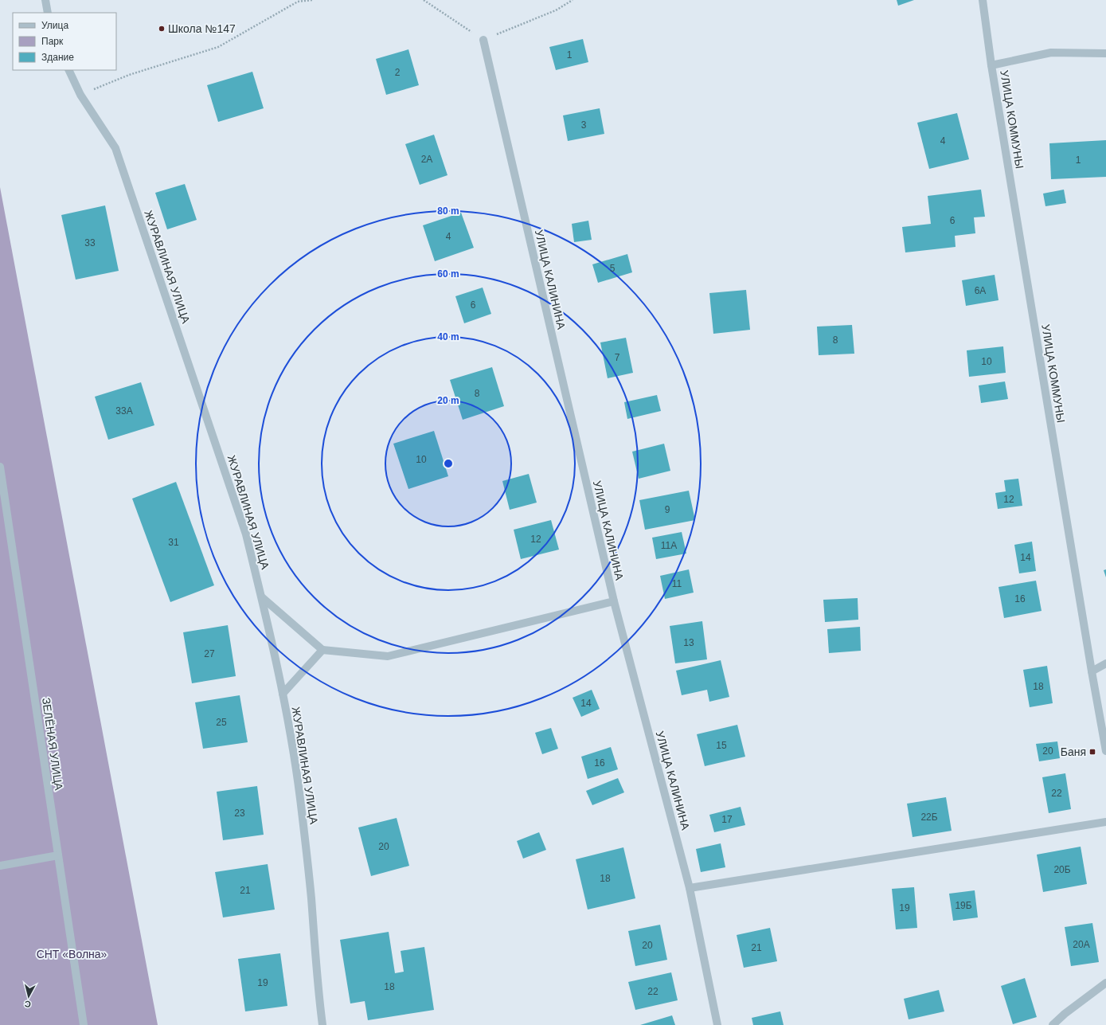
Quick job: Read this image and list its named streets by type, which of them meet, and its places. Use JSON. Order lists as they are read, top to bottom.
{
  "streets": {
    "street": [
      "УЛИЦА КОММУНЫ",
      "ЖУРАВЛИНАЯ УЛИЦА",
      "УЛИЦА КАЛИНИНА",
      "ЗЕЛЁНАЯ УЛИЦА"
    ]
  },
  "parks": ["СНТ «Волна»"],
  "places": {
    "other": ["Школа №147"],
    "transit": ["Баня"]
  },
  "house_numbers": [
    "1",
    "2",
    "3",
    "4",
    "2А",
    "1",
    "6",
    "4",
    "33",
    "5",
    "6А",
    "6",
    "8",
    "7",
    "10",
    "8",
    "33А",
    "10",
    "12",
    "9",
    "12",
    "31",
    "11А",
    "14",
    "11",
    "16",
    "13",
    "27",
    "18",
    "14",
    "25",
    "15",
    "20",
    "16",
    "22",
    "23",
    "22Б",
    "17",
    "20",
    "20Б",
    "18",
    "21",
    "19Б",
    "19",
    "20А",
    "20",
    "21",
    "19",
    "18",
    "22"
  ],
  "legend": ["Улица", "Парк", "Здание"],
  "north": "bottom",
  "rings": [
    "80 m",
    "60 m",
    "40 m",
    "20 m"
  ]
}
